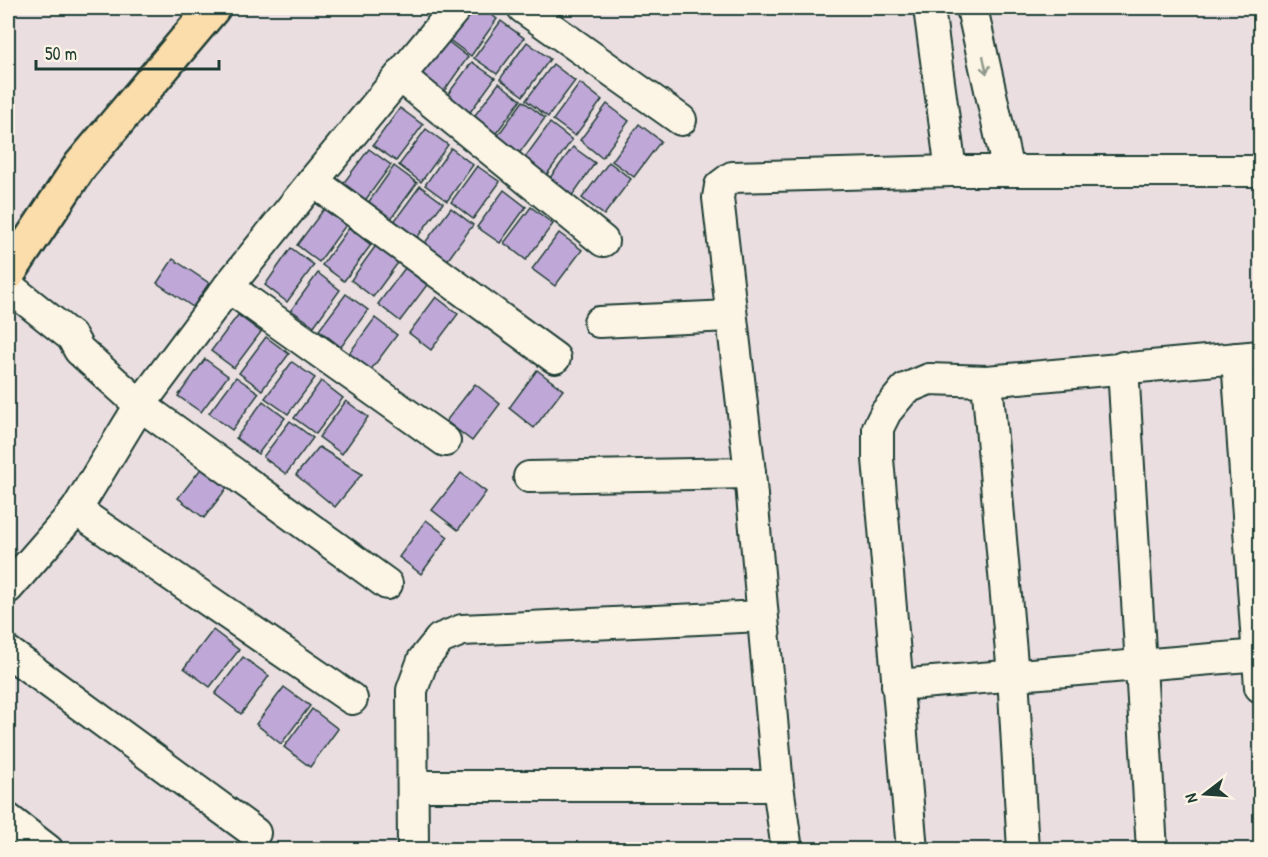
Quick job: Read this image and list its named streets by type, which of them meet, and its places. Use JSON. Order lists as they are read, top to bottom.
{
  "scale_bar": "50 m",
  "north": "left"
}
